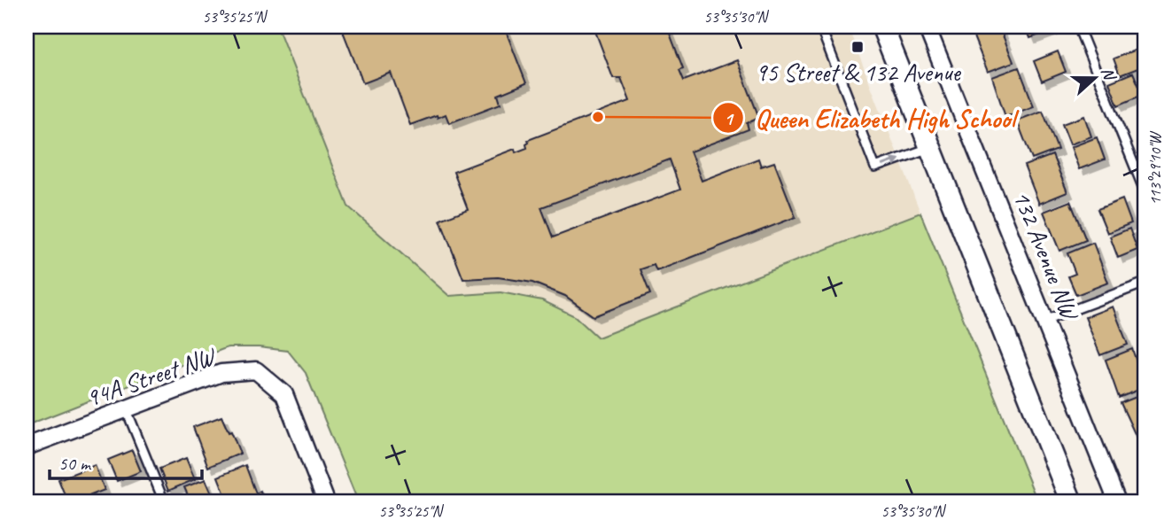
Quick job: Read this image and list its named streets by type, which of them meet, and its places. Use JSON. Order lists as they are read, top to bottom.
{
  "streets": {
    "street": ["132 Avenue NW", "94A Street NW"]
  },
  "places": {
    "transit": ["95 Street & 132 Avenue"],
    "other": ["Queen Elizabeth High School"]
  },
  "scale_bar": "50 m",
  "north": "right",
  "coordinates": ["53°35'25\"N", "53°35'30\"N", "113°29'10\"W"]
}
